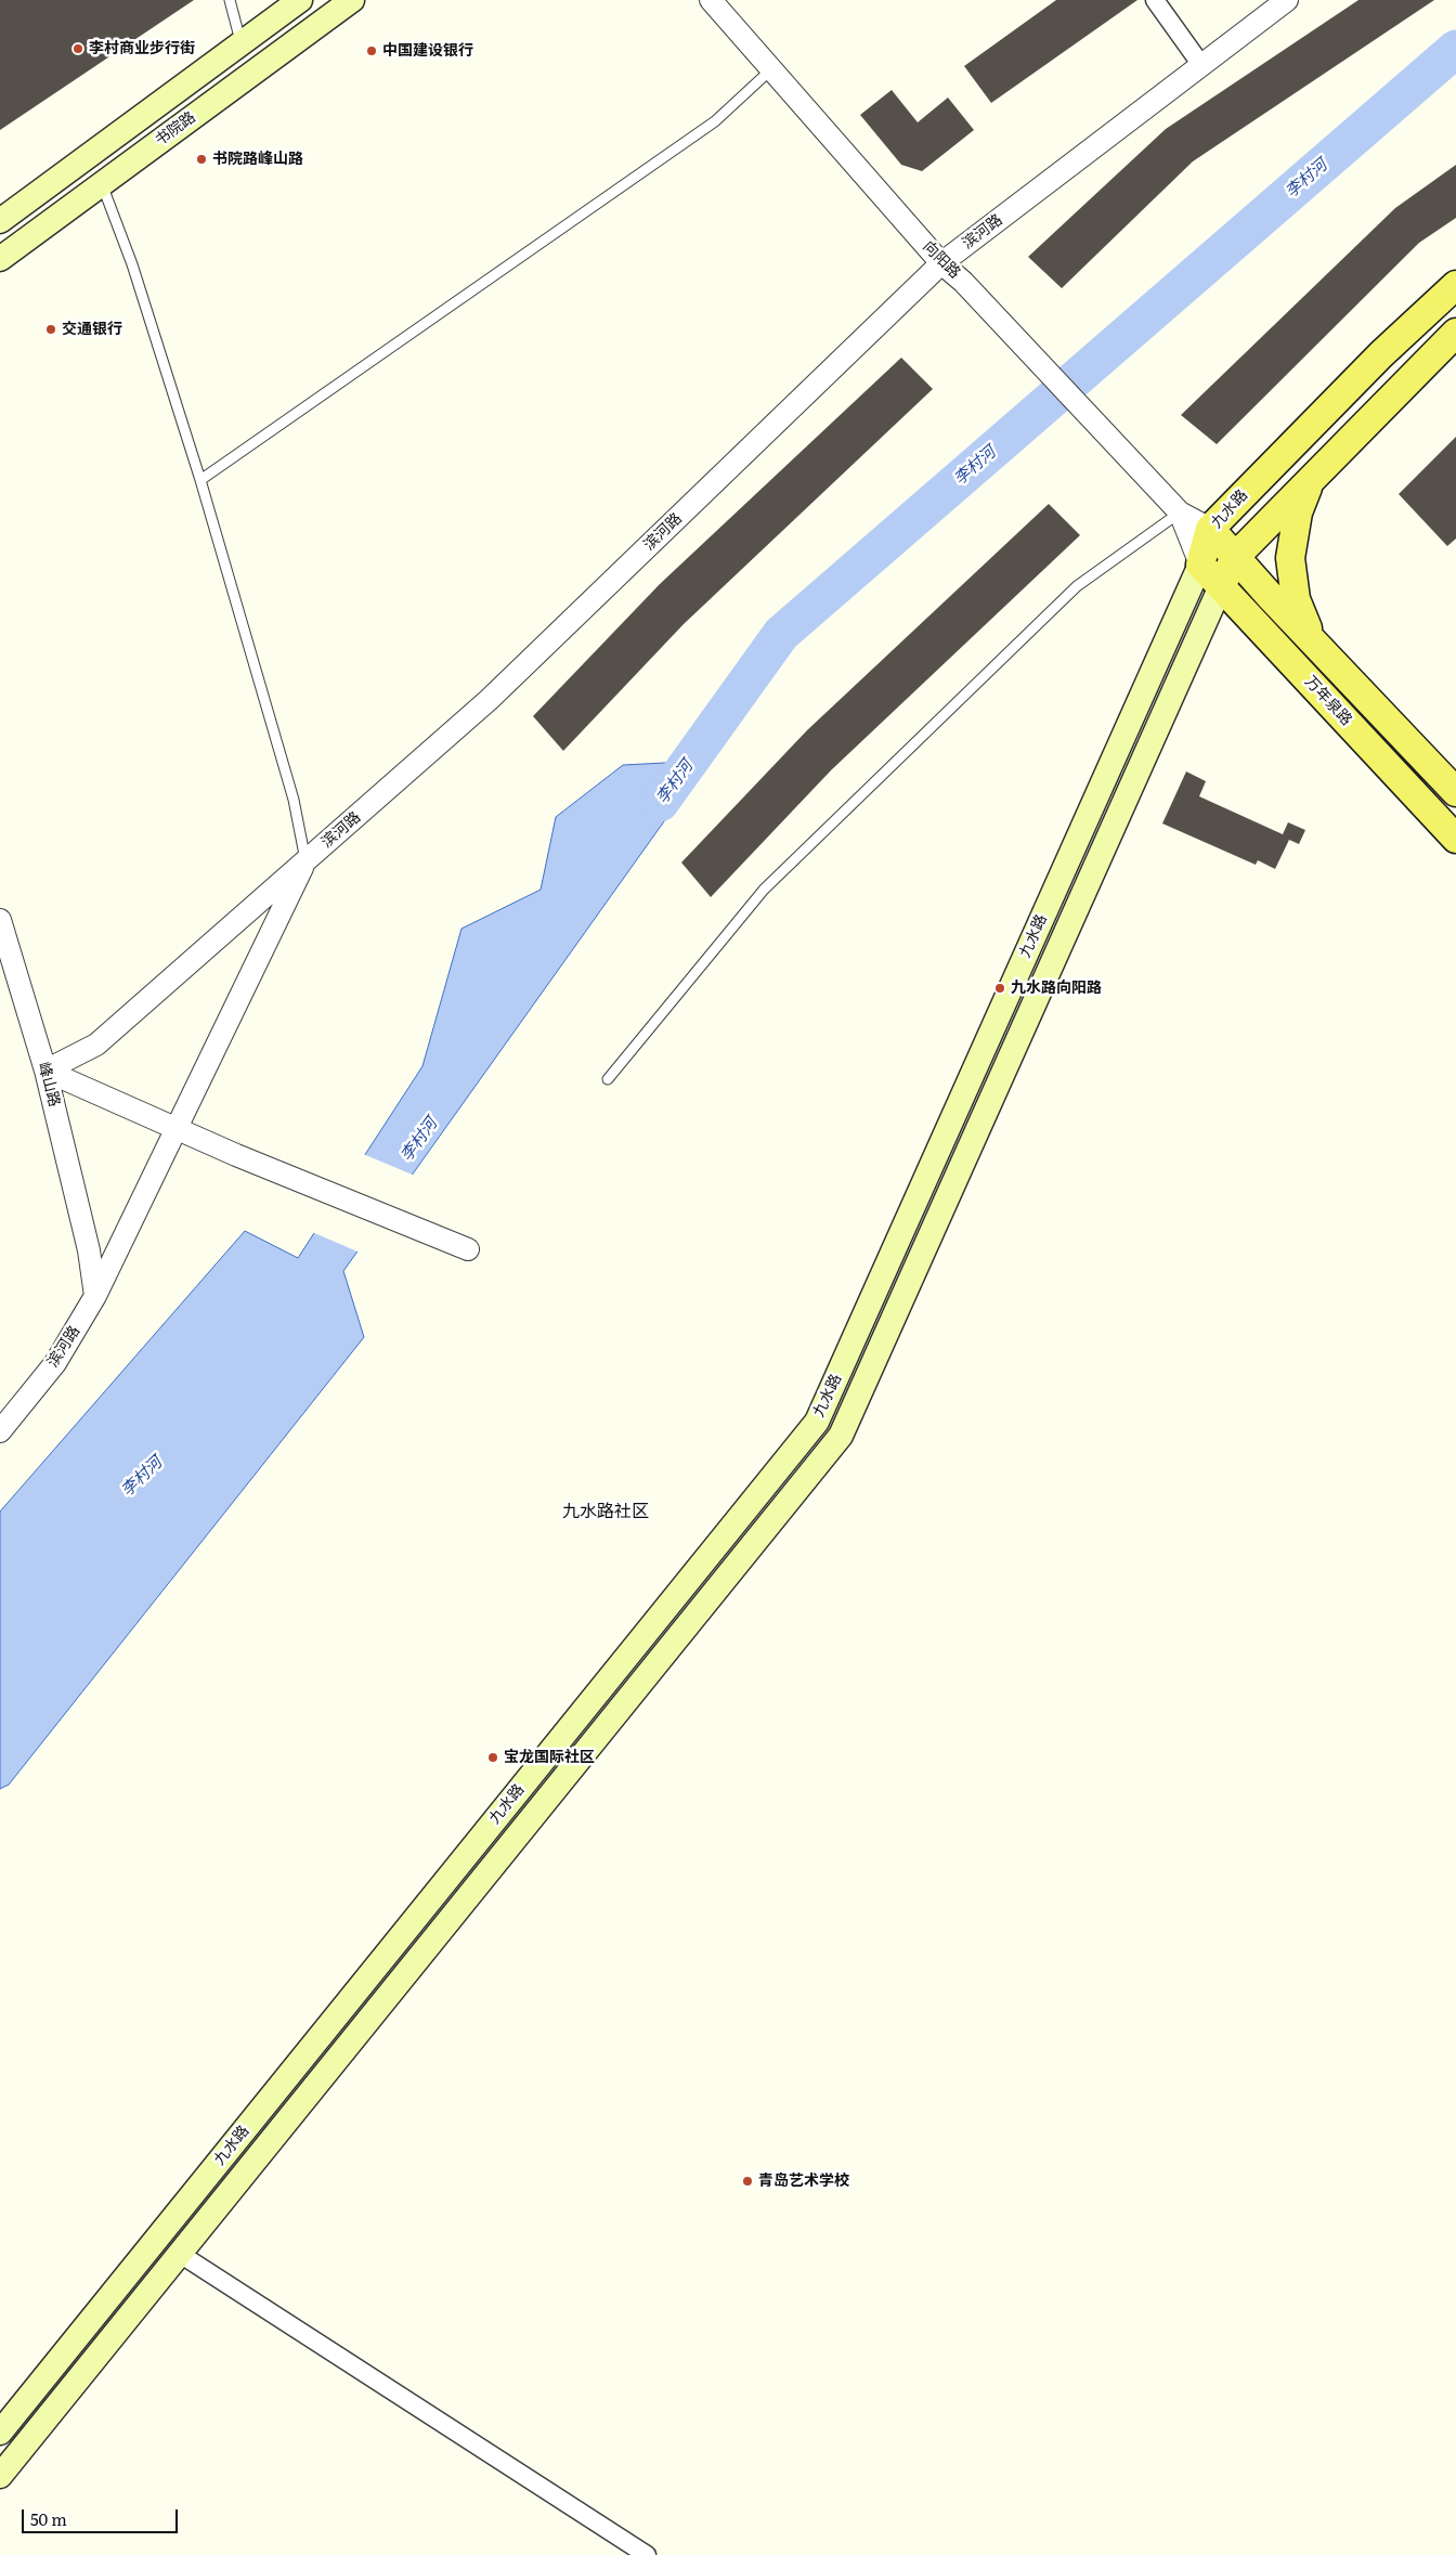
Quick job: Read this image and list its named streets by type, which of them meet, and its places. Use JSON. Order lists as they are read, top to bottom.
{
  "streets": {
    "main road": ["书院路", "九水路", "万年泉路"],
    "street": ["滨河路", "向阳路", "峰山路"]
  },
  "crossings": [
    ["滨河路", "向阳路"],
    ["滨河路", "峰山路"],
    ["向阳路", "九水路"],
    ["向阳路", "万年泉路"],
    ["九水路", "万年泉路"]
  ],
  "districts": ["九水路社区"],
  "water": ["李村河"],
  "places": [
    "李村商业步行街",
    "中国建设银行",
    "书院路峰山路",
    "交通银行",
    "九水路向阳路",
    "宝龙国际社区",
    "青岛艺术学校"
  ],
  "scale_bar": "50 m"
}
